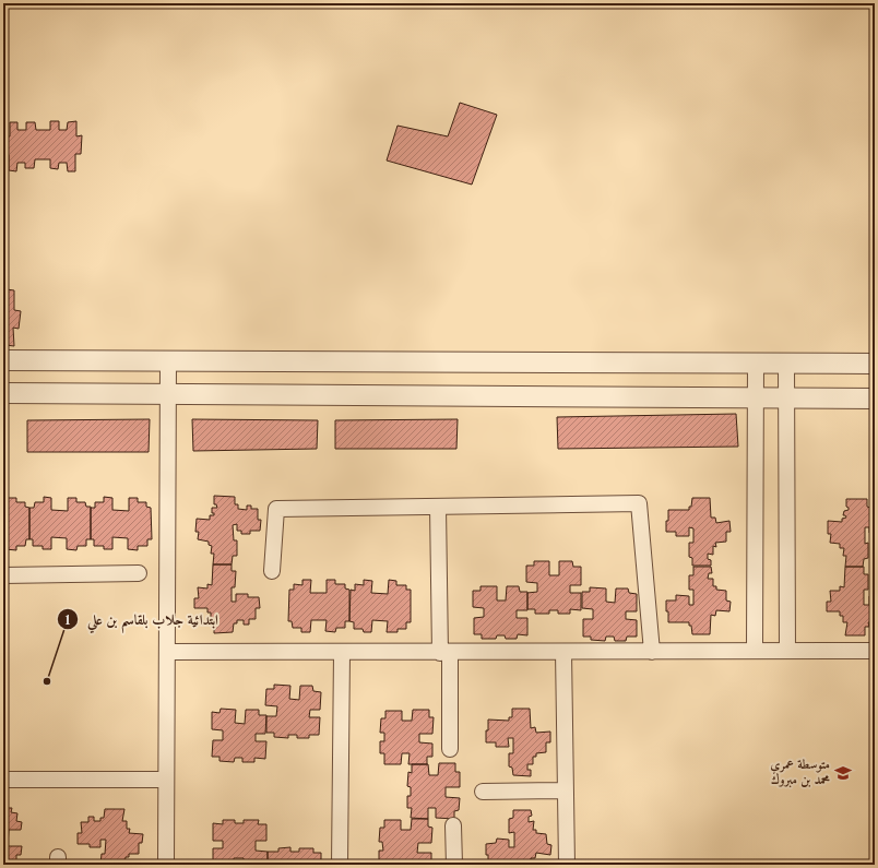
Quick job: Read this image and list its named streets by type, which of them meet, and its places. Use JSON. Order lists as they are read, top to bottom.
{
  "places": {
    "other": ["ابتدائية جلاب بلقاسم بن علي"],
    "school or university": ["متوسطة عمري محمد بن مبروك"]
  }
}
